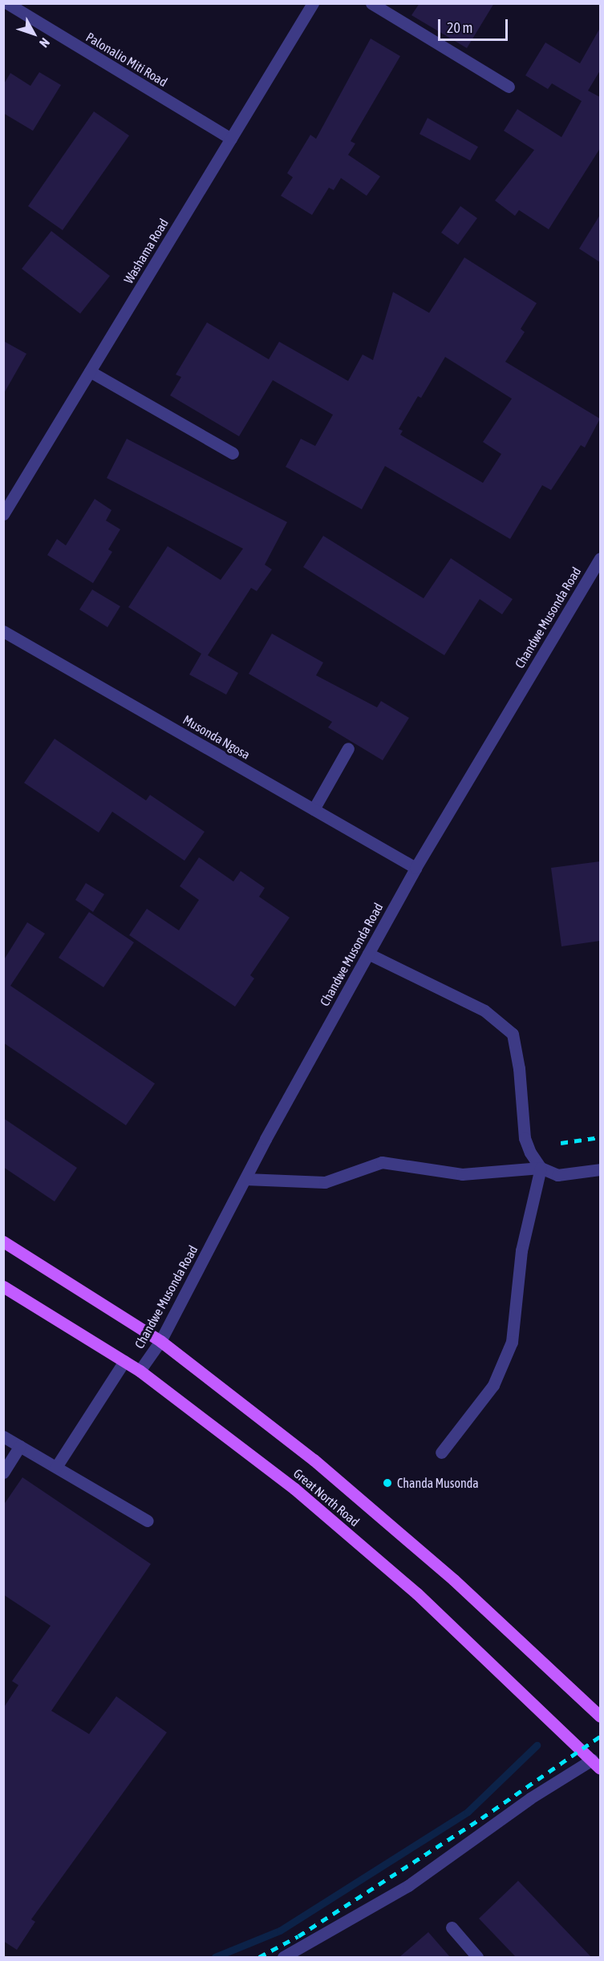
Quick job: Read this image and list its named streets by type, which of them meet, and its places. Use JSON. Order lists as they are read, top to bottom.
{
  "streets": {
    "main road": ["Great North Road"],
    "street": [
      "Palonalio Miti Road",
      "Washama Road",
      "Chandwe Musonda Road",
      "Musonda Ngosa"
    ]
  },
  "crossings": [
    ["Palonalio Miti Road", "Washama Road"],
    ["Chandwe Musonda Road", "Musonda Ngosa"],
    ["Chandwe Musonda Road", "Great North Road"]
  ],
  "places": ["Chanda Musonda"],
  "scale_bar": "20 m",
  "north": "bottom right"
}
